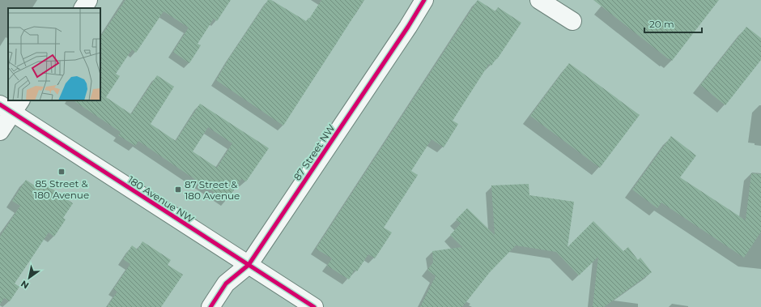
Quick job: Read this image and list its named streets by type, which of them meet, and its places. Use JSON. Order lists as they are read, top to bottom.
{
  "streets": {
    "street": ["87 Street NW", "180 Avenue NW"]
  },
  "crossings": [
    ["87 Street NW", "180 Avenue NW"]
  ],
  "places": {
    "transit": ["85 Street & 180 Avenue", "87 Street & 180 Avenue"]
  },
  "scale_bar": "20 m",
  "north": "bottom left"
}
